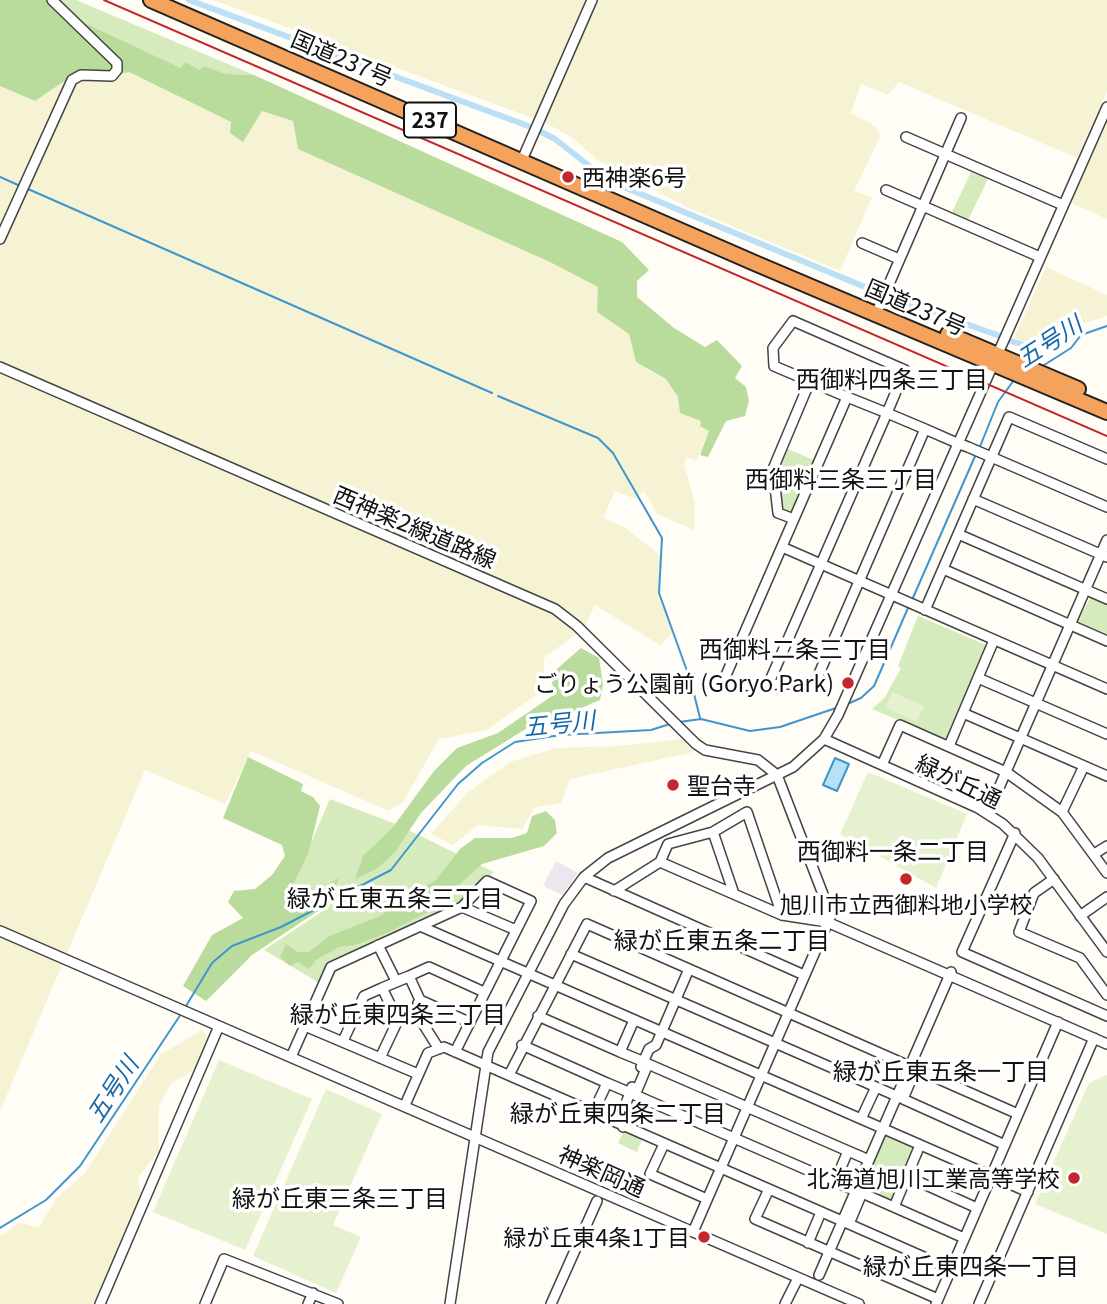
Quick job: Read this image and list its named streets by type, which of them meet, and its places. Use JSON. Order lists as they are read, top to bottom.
{
  "streets": {
    "highway": ["国道237号", "237"],
    "street": ["西神楽2線道路線", "緑が丘通", "神楽岡通"]
  },
  "districts": [
    "西御料四条三丁目",
    "西御料三条三丁目",
    "西御料二条三丁目",
    "西御料一条二丁目",
    "緑が丘東五条三丁目",
    "緑が丘東五条二丁目",
    "緑が丘東四条三丁目",
    "緑が丘東五条一丁目",
    "緑が丘東四条二丁目",
    "緑が丘東三条三丁目",
    "緑が丘東四条一丁目"
  ],
  "water": ["五号川"],
  "places": [
    "西神楽6号",
    "ごりょう公園前 (Goryo Park)",
    "聖台寺",
    "旭川市立西御料地小学校",
    "北海道旭川工業高等学校",
    "緑が丘東4条1丁目"
  ]
}
